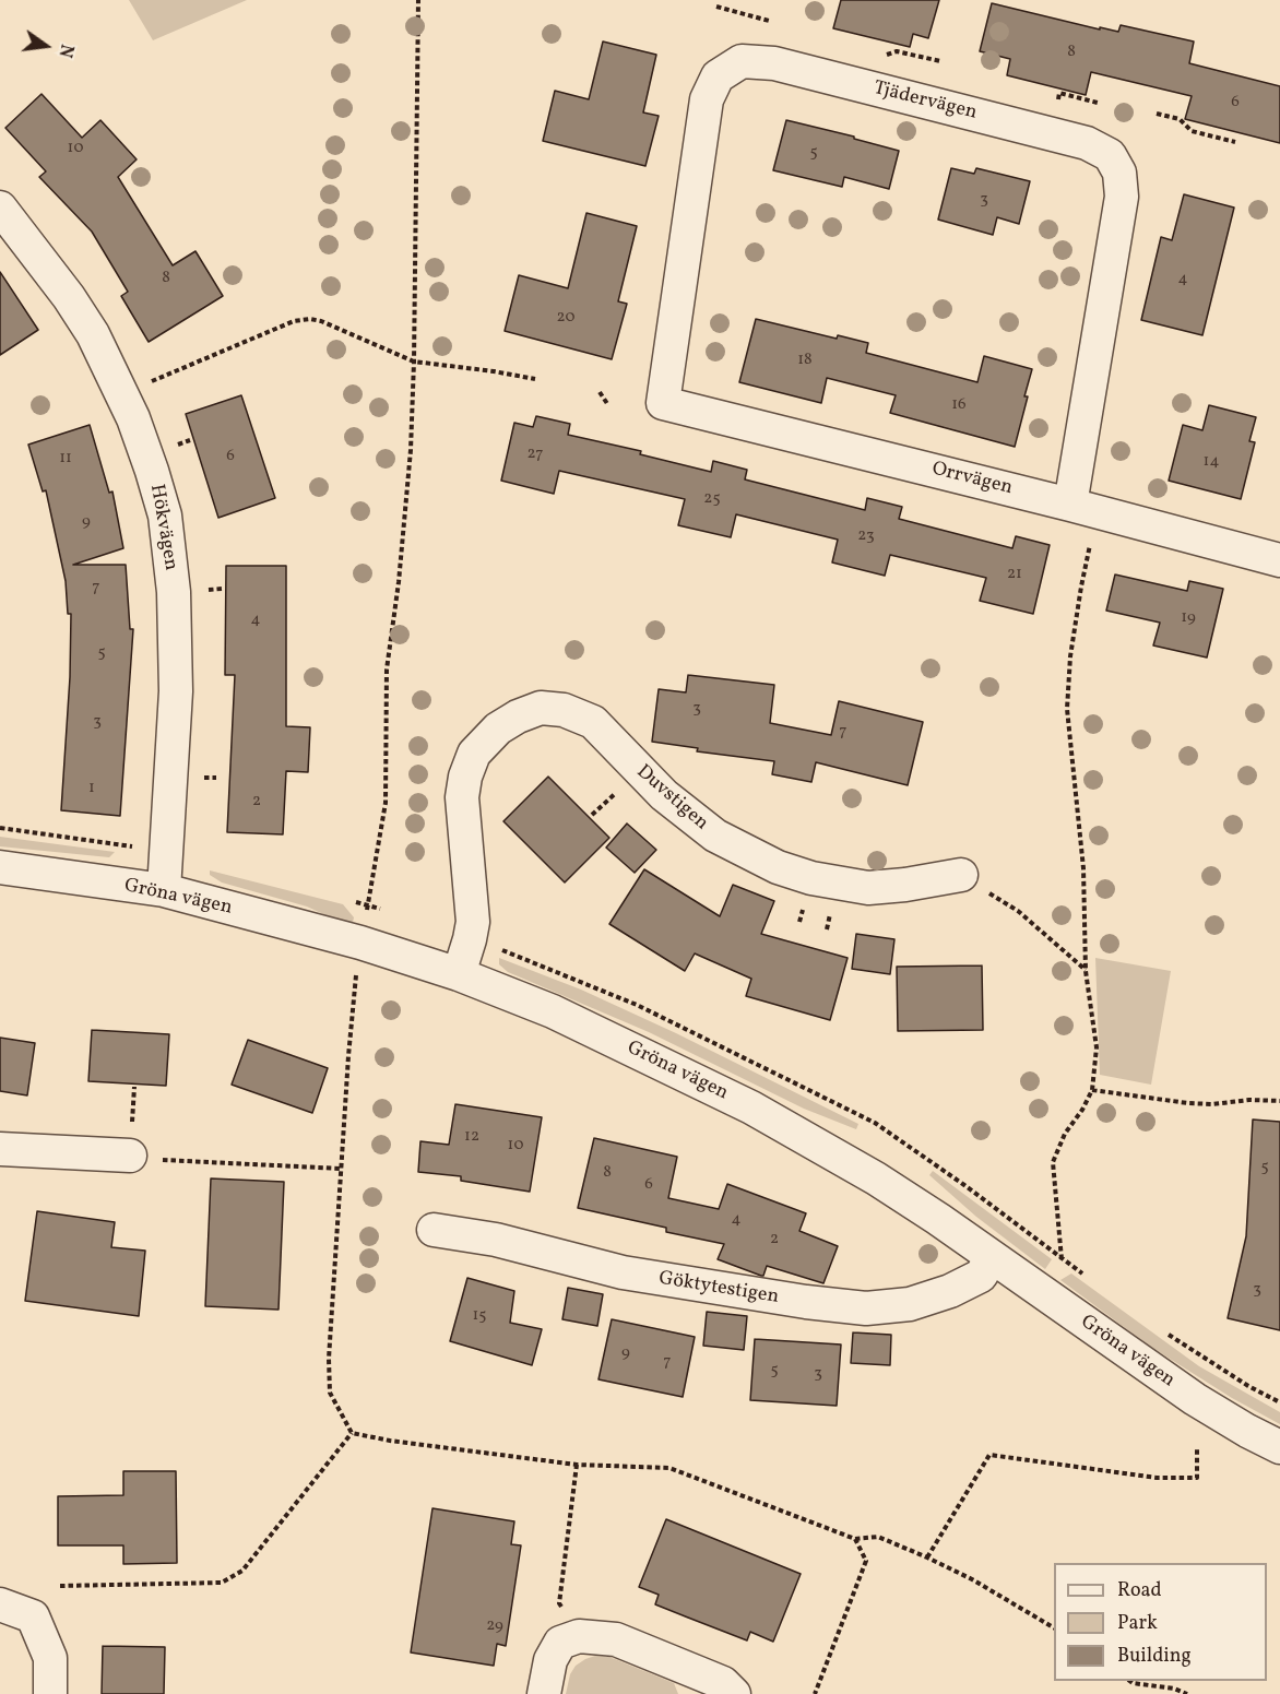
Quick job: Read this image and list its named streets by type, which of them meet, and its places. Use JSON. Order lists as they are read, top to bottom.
{
  "streets": {
    "street": [
      "Tjädervägen",
      "Orrvägen",
      "Hökvägen",
      "Duvstigen",
      "Gröna vägen",
      "Göktytestigen"
    ]
  },
  "crossings": [
    ["Tjädervägen", "Orrvägen"],
    ["Hökvägen", "Gröna vägen"],
    ["Duvstigen", "Gröna vägen"],
    ["Gröna vägen", "Göktytestigen"]
  ],
  "house_numbers": [
    "8",
    "6",
    "10",
    "5",
    "3",
    "8",
    "4",
    "20",
    "18",
    "16",
    "27",
    "6",
    "11",
    "14",
    "25",
    "9",
    "23",
    "21",
    "7",
    "19",
    "4",
    "5",
    "3",
    "3",
    "7",
    "1",
    "2",
    "12",
    "10",
    "5",
    "8",
    "6",
    "4",
    "2",
    "3",
    "15",
    "9",
    "7",
    "5",
    "3",
    "29"
  ],
  "legend": ["Road", "Park", "Building"],
  "north": "right"
}
